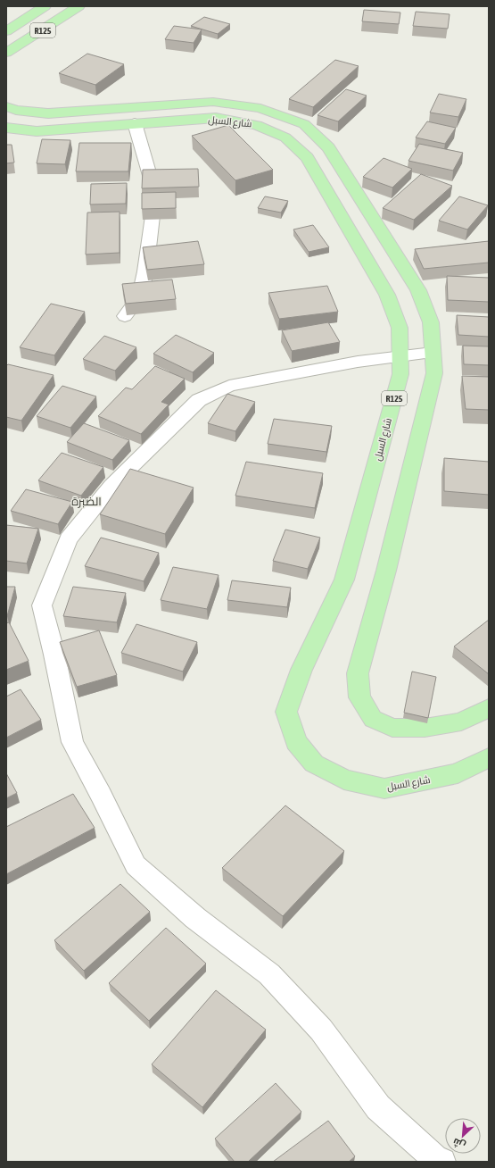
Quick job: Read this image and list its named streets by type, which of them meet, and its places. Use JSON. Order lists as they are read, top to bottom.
{
  "streets": {
    "main road": ["R125", "شارع السبل"]
  },
  "districts": ["الضبرة"],
  "north": "bottom left"
}
